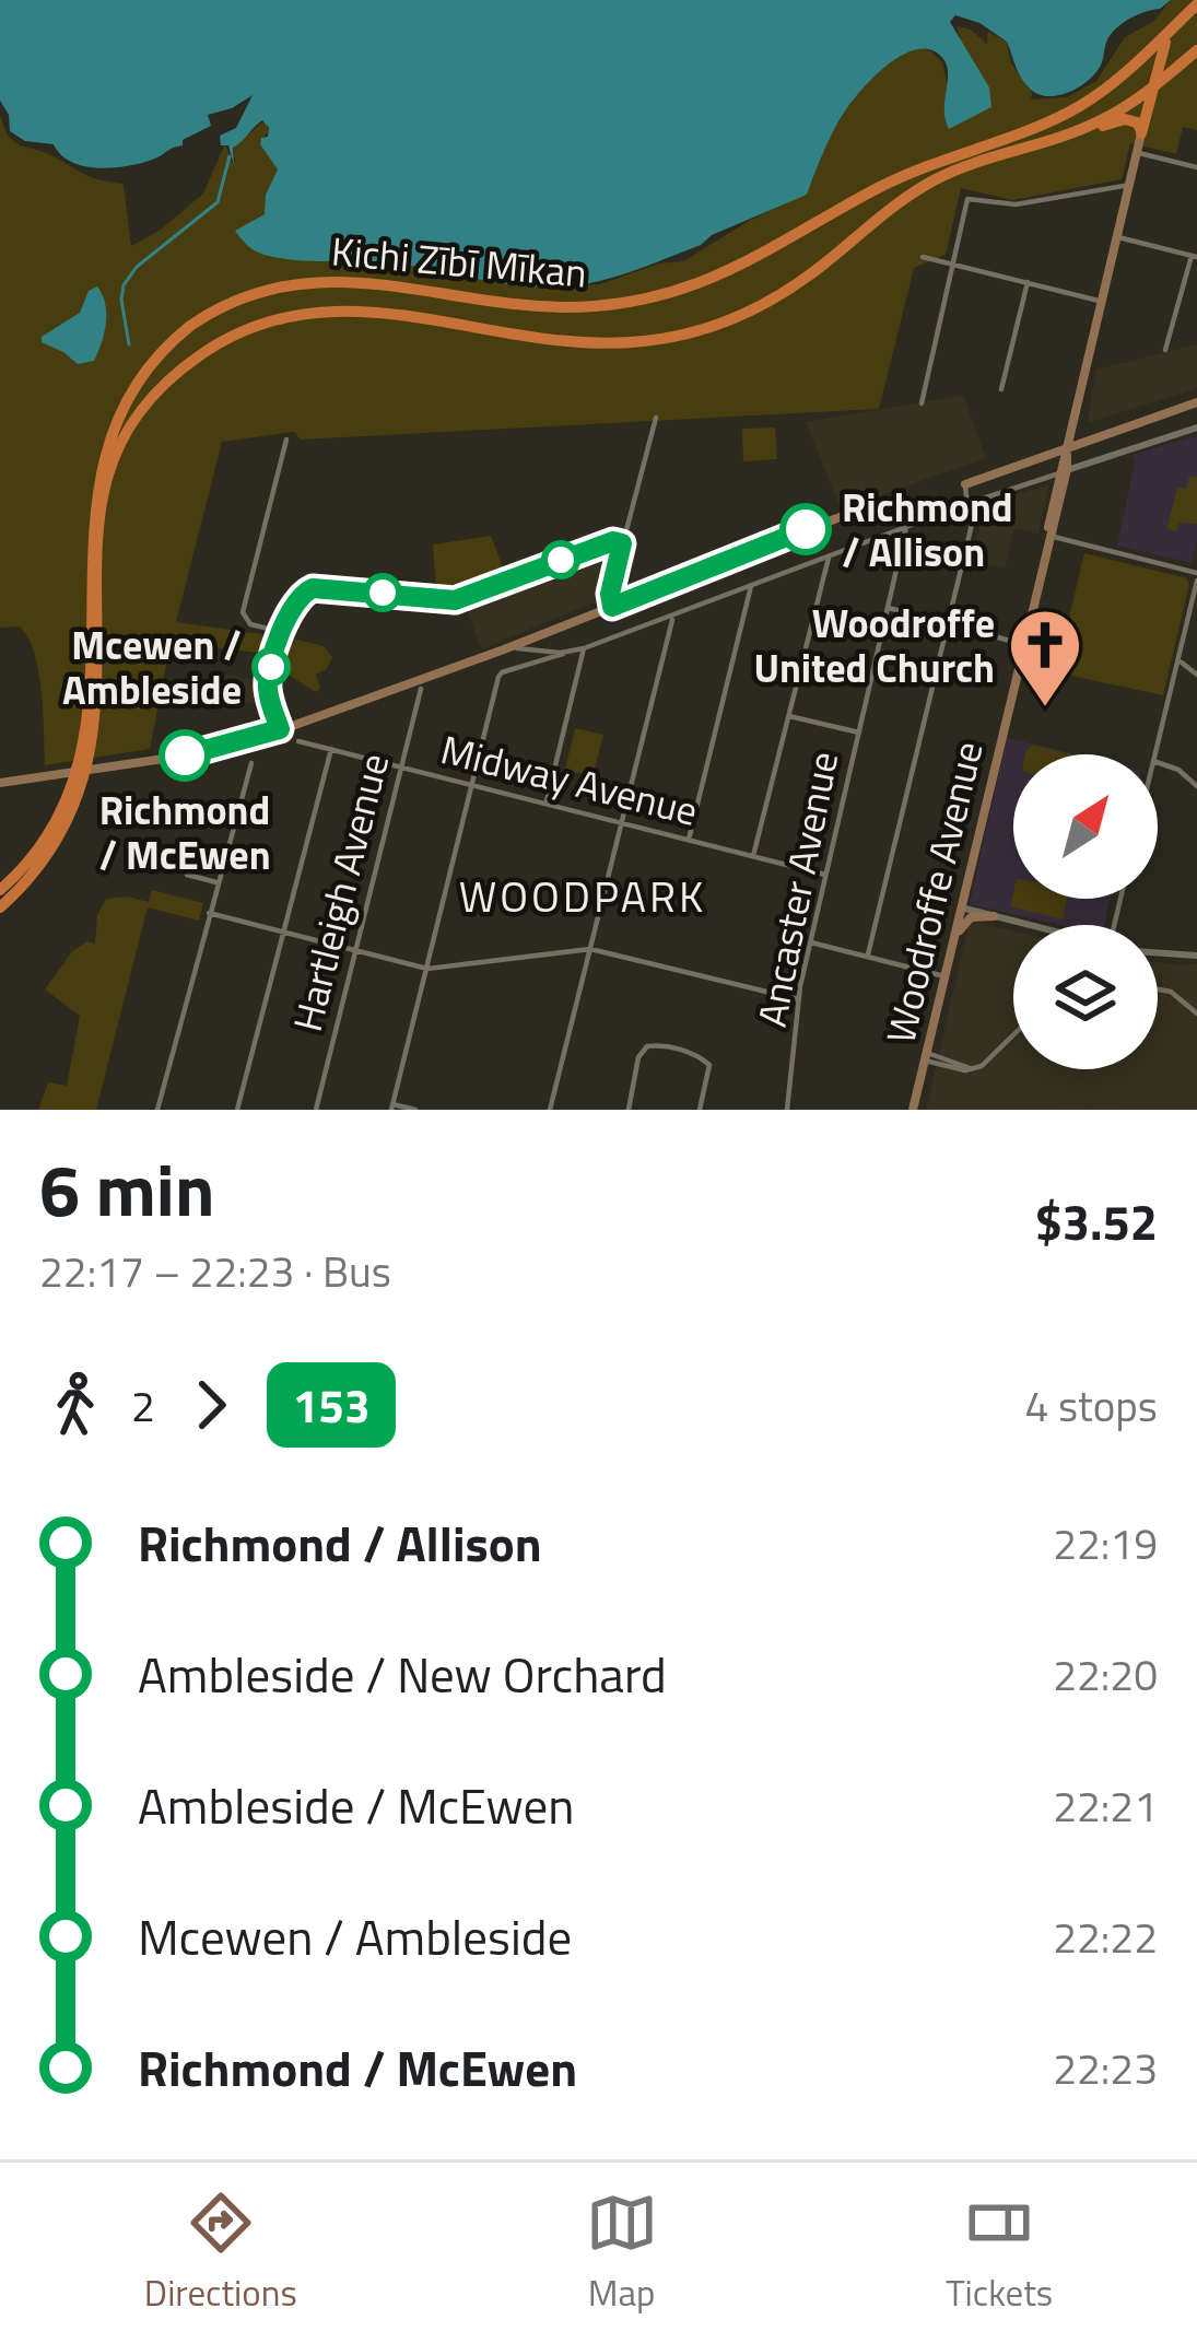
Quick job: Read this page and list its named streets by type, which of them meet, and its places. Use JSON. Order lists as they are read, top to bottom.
{
  "streets": {
    "highway": ["Kichi Zībī Mīkan"],
    "main road": ["Woodroffe Avenue"],
    "street": ["Midway Avenue", "Ancaster Avenue", "Hartleigh Avenue"]
  },
  "crossings": [
    ["Midway Avenue", "Ancaster Avenue"],
    ["Midway Avenue", "Hartleigh Avenue"]
  ],
  "districts": ["WOODPARK"],
  "places": {
    "other": ["Richmond / Allison", "Mcewen / Ambleside", "Richmond / McEwen"],
    "church": ["Woodroffe United Church"]
  },
  "lines": ["bus line 153"],
  "north": "top right",
  "page": {
    "heading": ["6 min", "22:17 – 22:23 · Bus", "$3.52"],
    "legs": ["2", "153", "4 stops"],
    "list": [
      {
        "name": "Richmond / Allison",
        "value": "22:19"
      },
      {
        "name": "Ambleside / New Orchard",
        "value": "22:20"
      },
      {
        "name": "Ambleside / McEwen",
        "value": "22:21"
      },
      {
        "name": "Mcewen / Ambleside",
        "value": "22:22"
      },
      {
        "name": "Richmond / McEwen",
        "value": "22:23"
      }
    ],
    "tabs": ["Directions", "Map", "Tickets"]
  }
}
